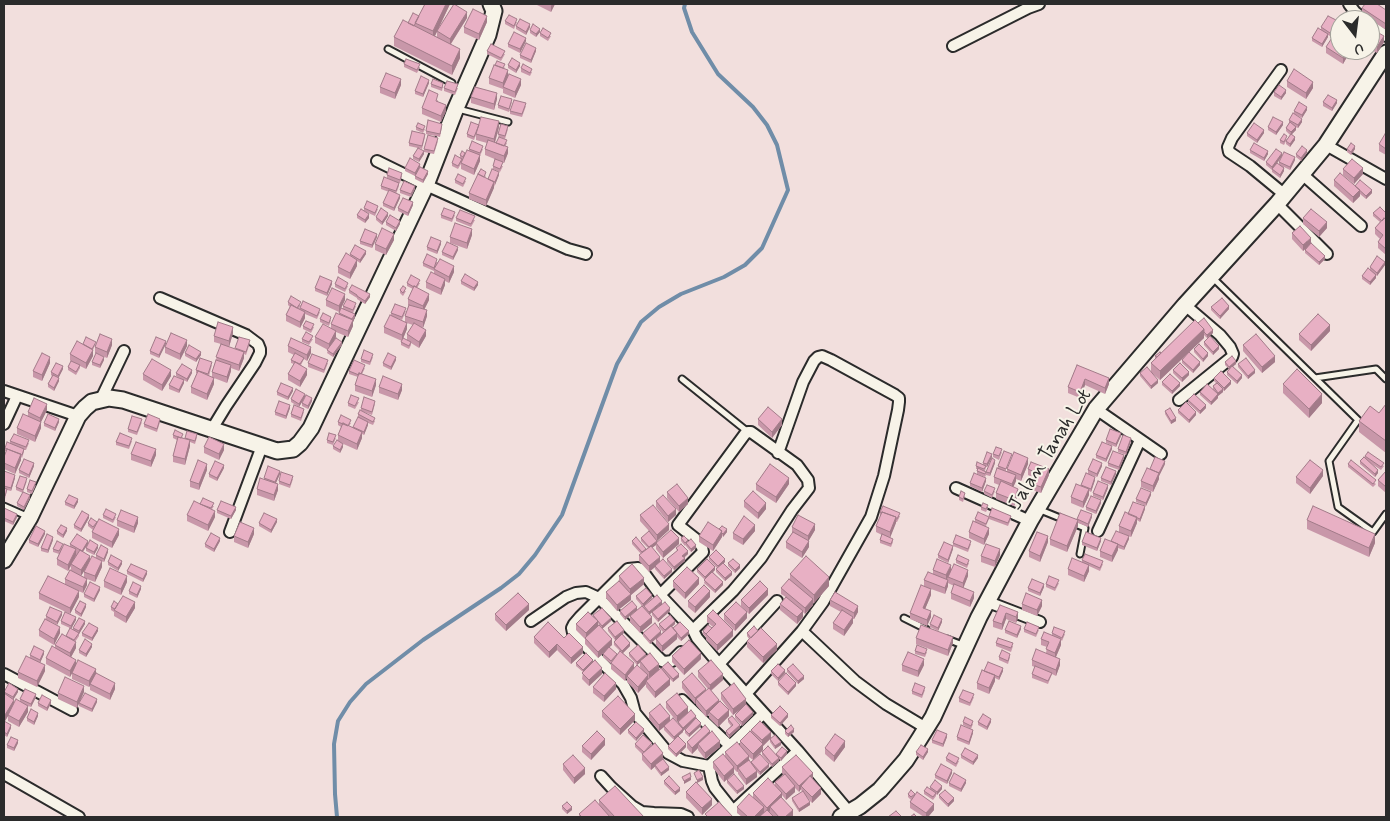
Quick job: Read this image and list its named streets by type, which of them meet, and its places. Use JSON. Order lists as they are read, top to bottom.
{
  "streets": {
    "main road": ["Jalan Tanah Lot"]
  },
  "north": "bottom"
}
